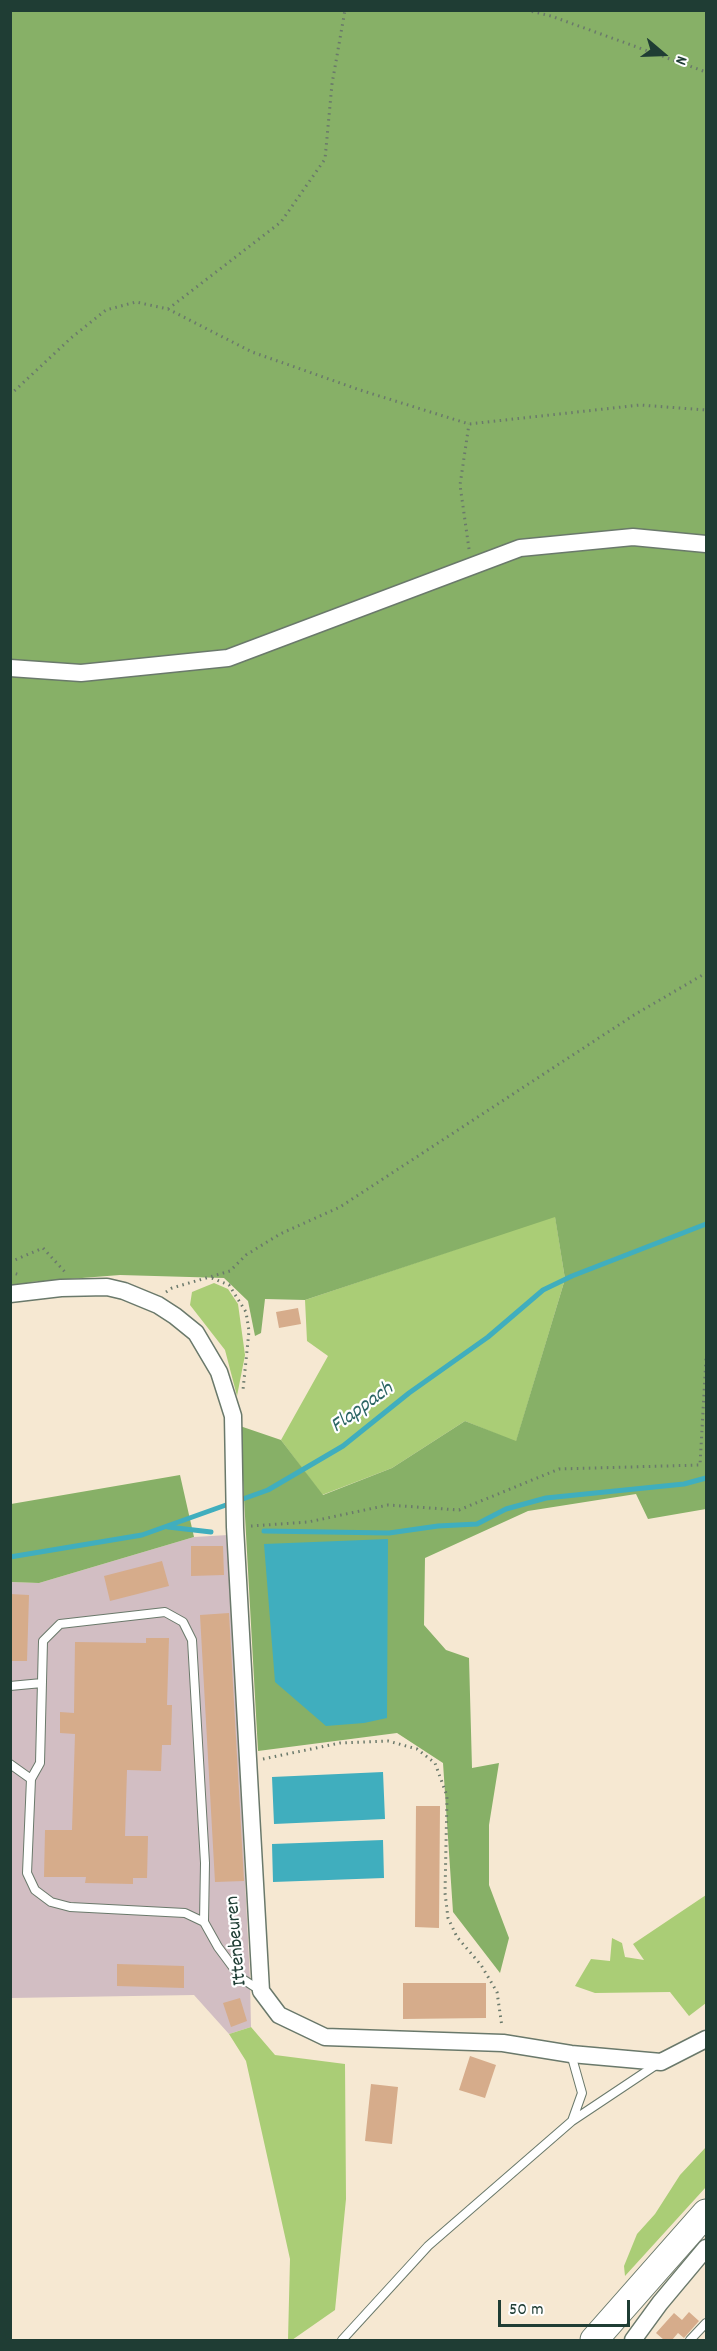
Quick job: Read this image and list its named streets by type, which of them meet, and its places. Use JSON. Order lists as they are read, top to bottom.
{
  "streets": {
    "street": ["Ittenbeuren"]
  },
  "water": ["Flappach"],
  "scale_bar": "50 m",
  "north": "right"
}
